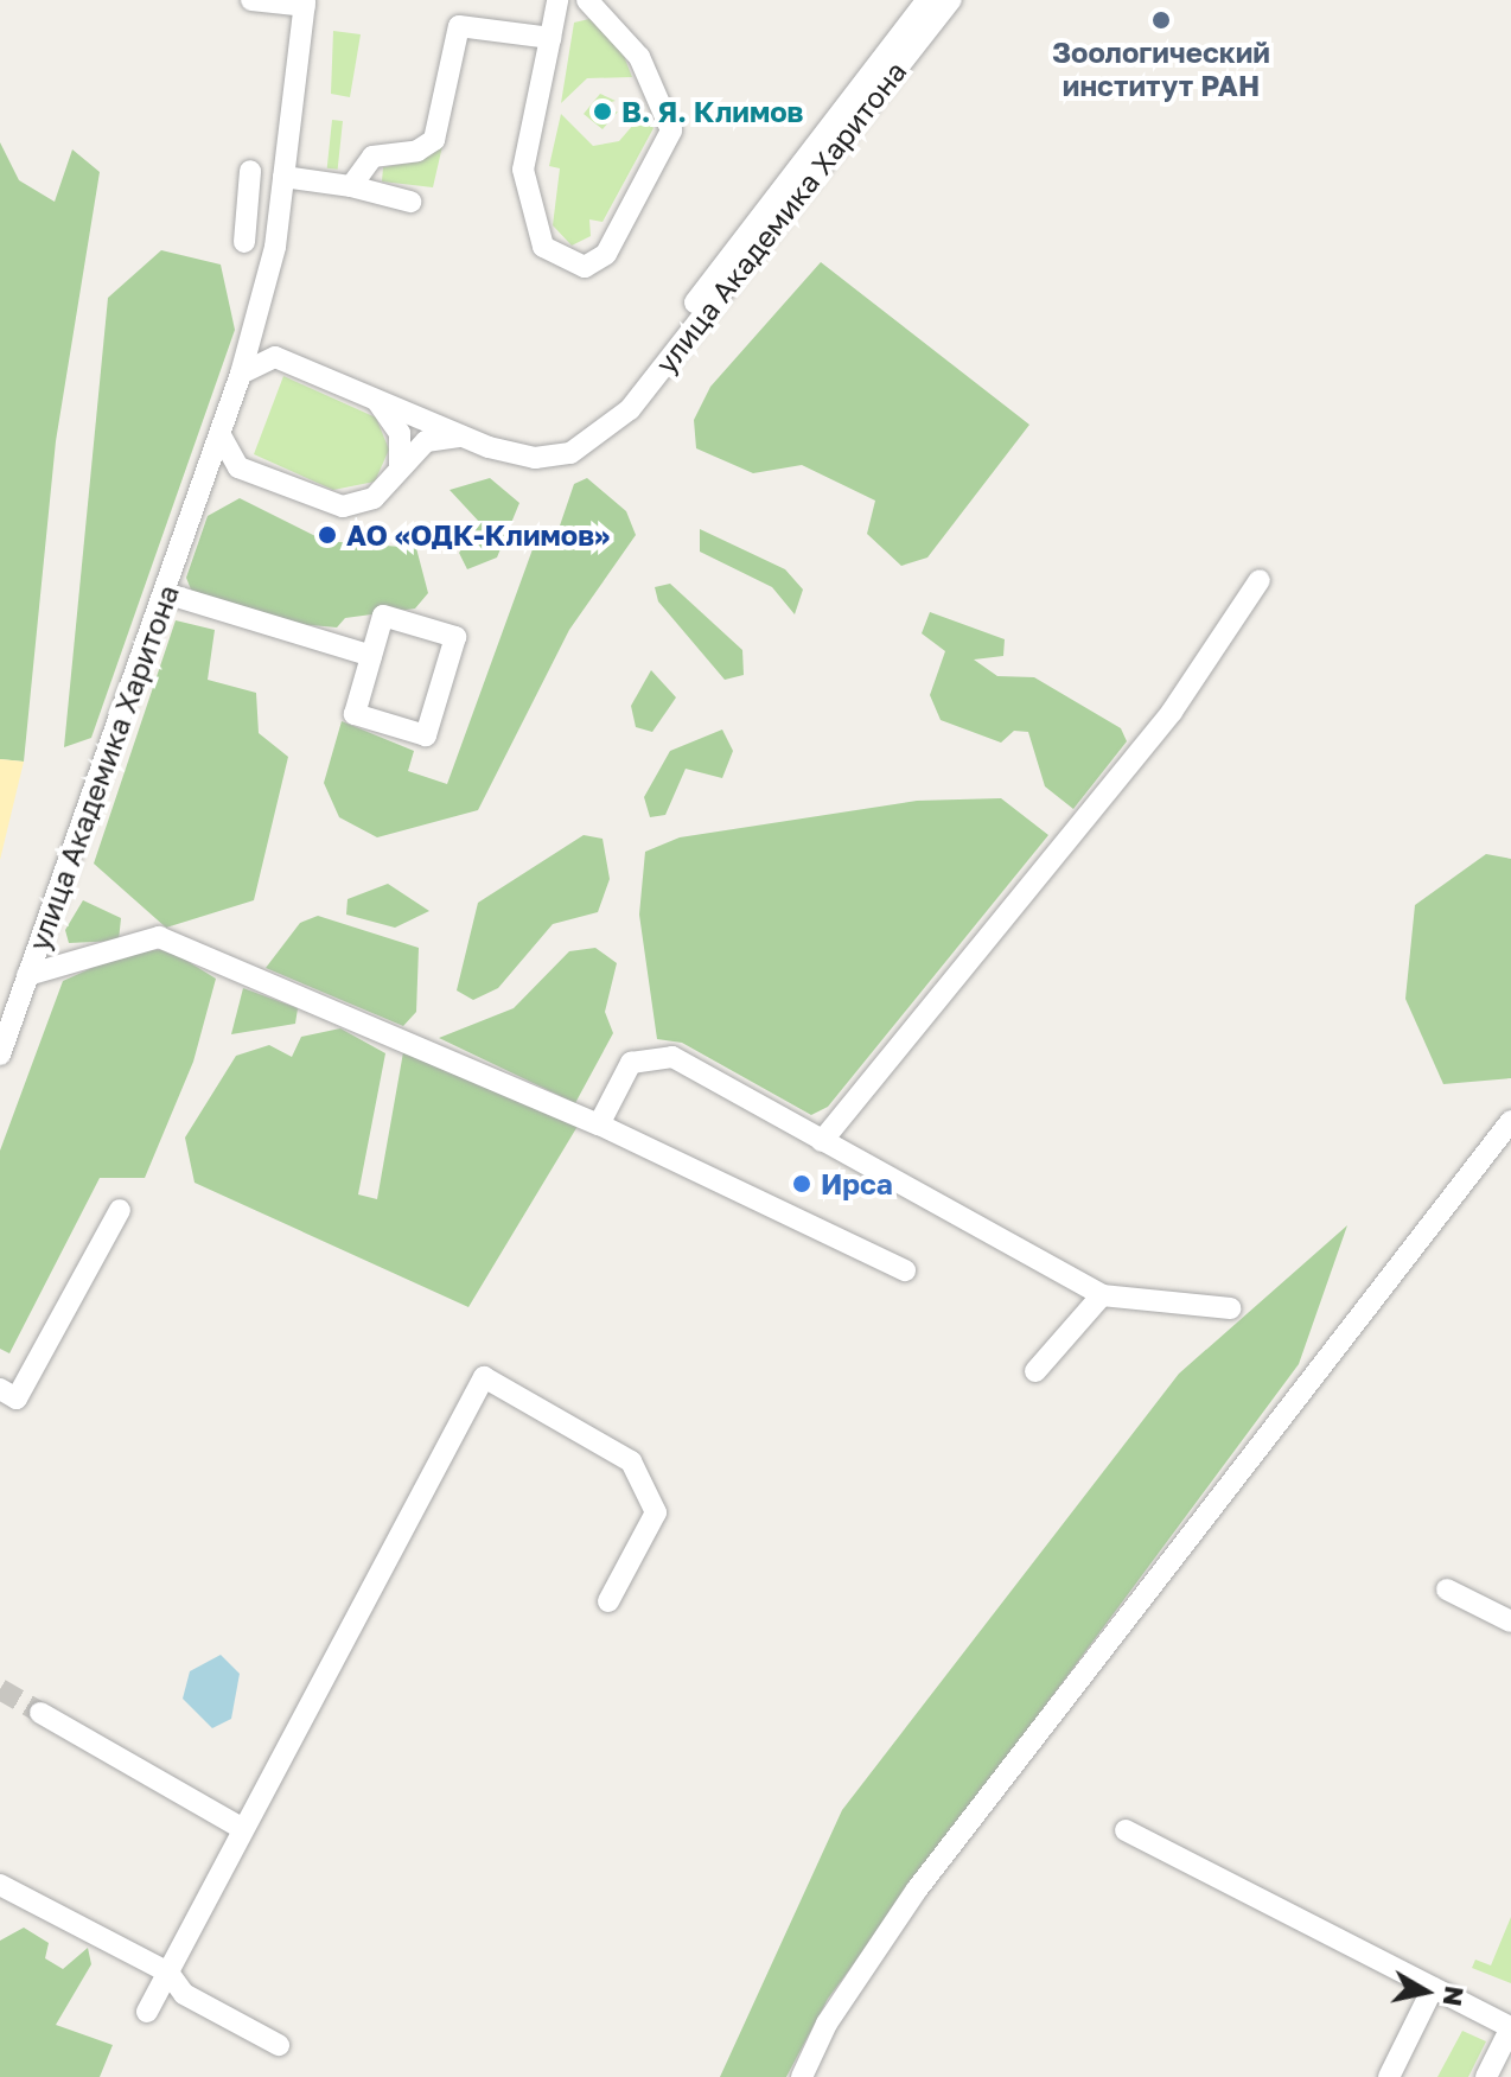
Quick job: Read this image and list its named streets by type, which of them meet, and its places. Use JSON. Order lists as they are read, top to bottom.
{
  "streets": {
    "street": ["улица Академика Харитона"]
  },
  "places": [
    "Зоологический институт РАН",
    "В. Я. Климов",
    "АО «ОДК-Климов»",
    "Ирса"
  ],
  "north": "right"
}
